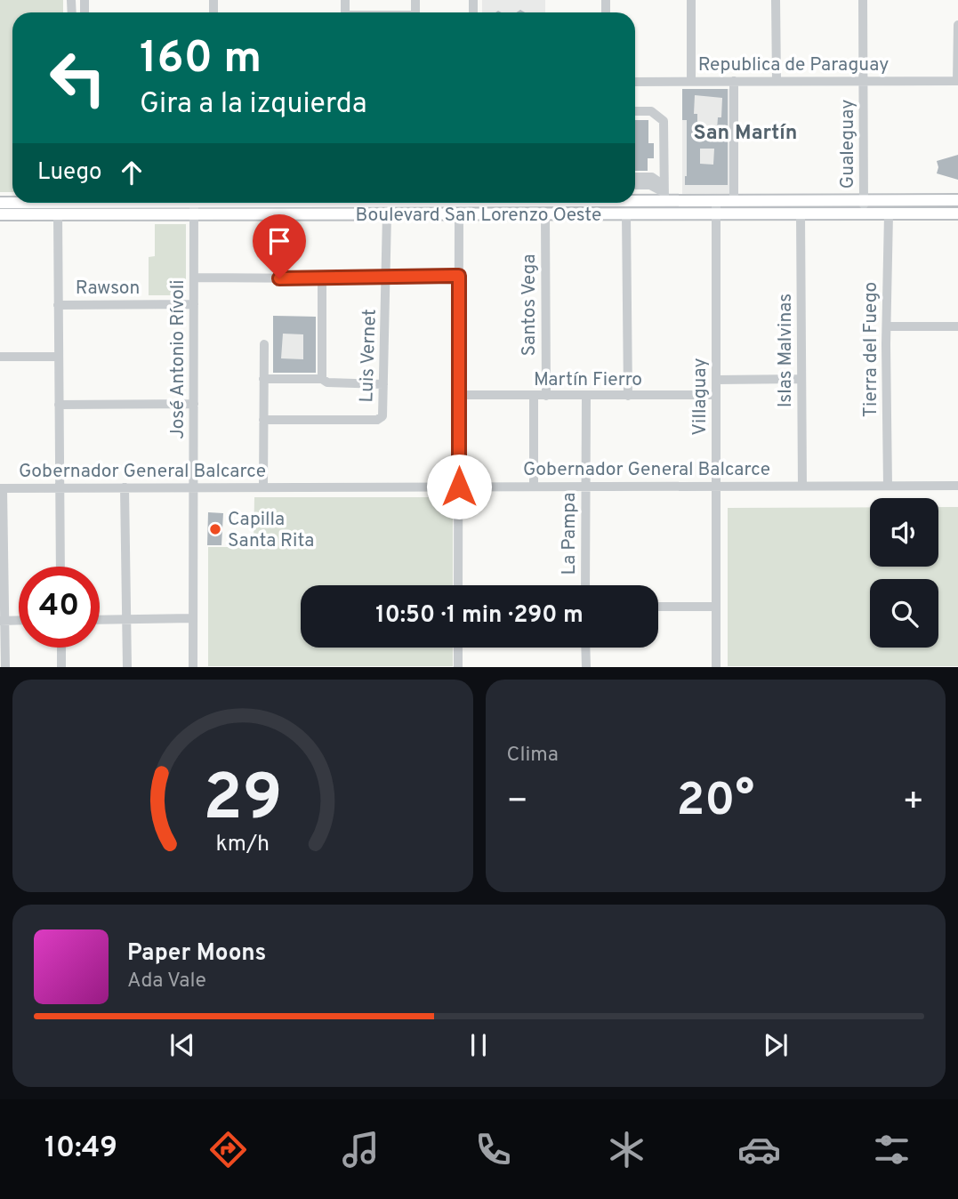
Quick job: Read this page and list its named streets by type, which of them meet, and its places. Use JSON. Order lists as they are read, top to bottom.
{
  "streets": {
    "main road": ["Boulevard San Lorenzo Oeste"],
    "street": [
      "Republica de Paraguay",
      "Gualeguay",
      "Rawson",
      "Santos Vega",
      "Tierra del Fuego",
      "Islas Malvinas",
      "Luis Vernet",
      "José Antonio Rívoli",
      "Martín Fierro",
      "Villaguay",
      "Gobernador General Balcarce",
      "La Pampa"
    ]
  },
  "crossings": [
    ["Republica de Paraguay", "Gualeguay"],
    ["Gualeguay", "Boulevard San Lorenzo Oeste"],
    ["Boulevard San Lorenzo Oeste", "Santos Vega"],
    ["Boulevard San Lorenzo Oeste", "Tierra del Fuego"],
    ["Boulevard San Lorenzo Oeste", "Islas Malvinas"],
    ["Boulevard San Lorenzo Oeste", "Luis Vernet"],
    ["Boulevard San Lorenzo Oeste", "José Antonio Rívoli"],
    ["Boulevard San Lorenzo Oeste", "Villaguay"],
    ["Rawson", "José Antonio Rívoli"],
    ["Santos Vega", "Martín Fierro"],
    ["Tierra del Fuego", "Gobernador General Balcarce"],
    ["Islas Malvinas", "Gobernador General Balcarce"],
    ["José Antonio Rívoli", "Gobernador General Balcarce"],
    ["Martín Fierro", "Villaguay"],
    ["Martín Fierro", "La Pampa"],
    ["Villaguay", "Gobernador General Balcarce"],
    ["Gobernador General Balcarce", "La Pampa"]
  ],
  "districts": ["San Martín"],
  "places": ["Capilla Santa Rita"],
  "page": {
    "turn": ["160 m", "Gira a la izquierda"],
    "then": "Luego",
    "limit": "40",
    "trip": "10:50 · 1 min · 290 m",
    "tile": "Clima",
    "heat": ["−", "20°", "+"],
    "song": ["Paper Moons", "Ada Vale"],
    "tabs": "10:49",
    "gauge": ["29", "km/h"]
  }
}
